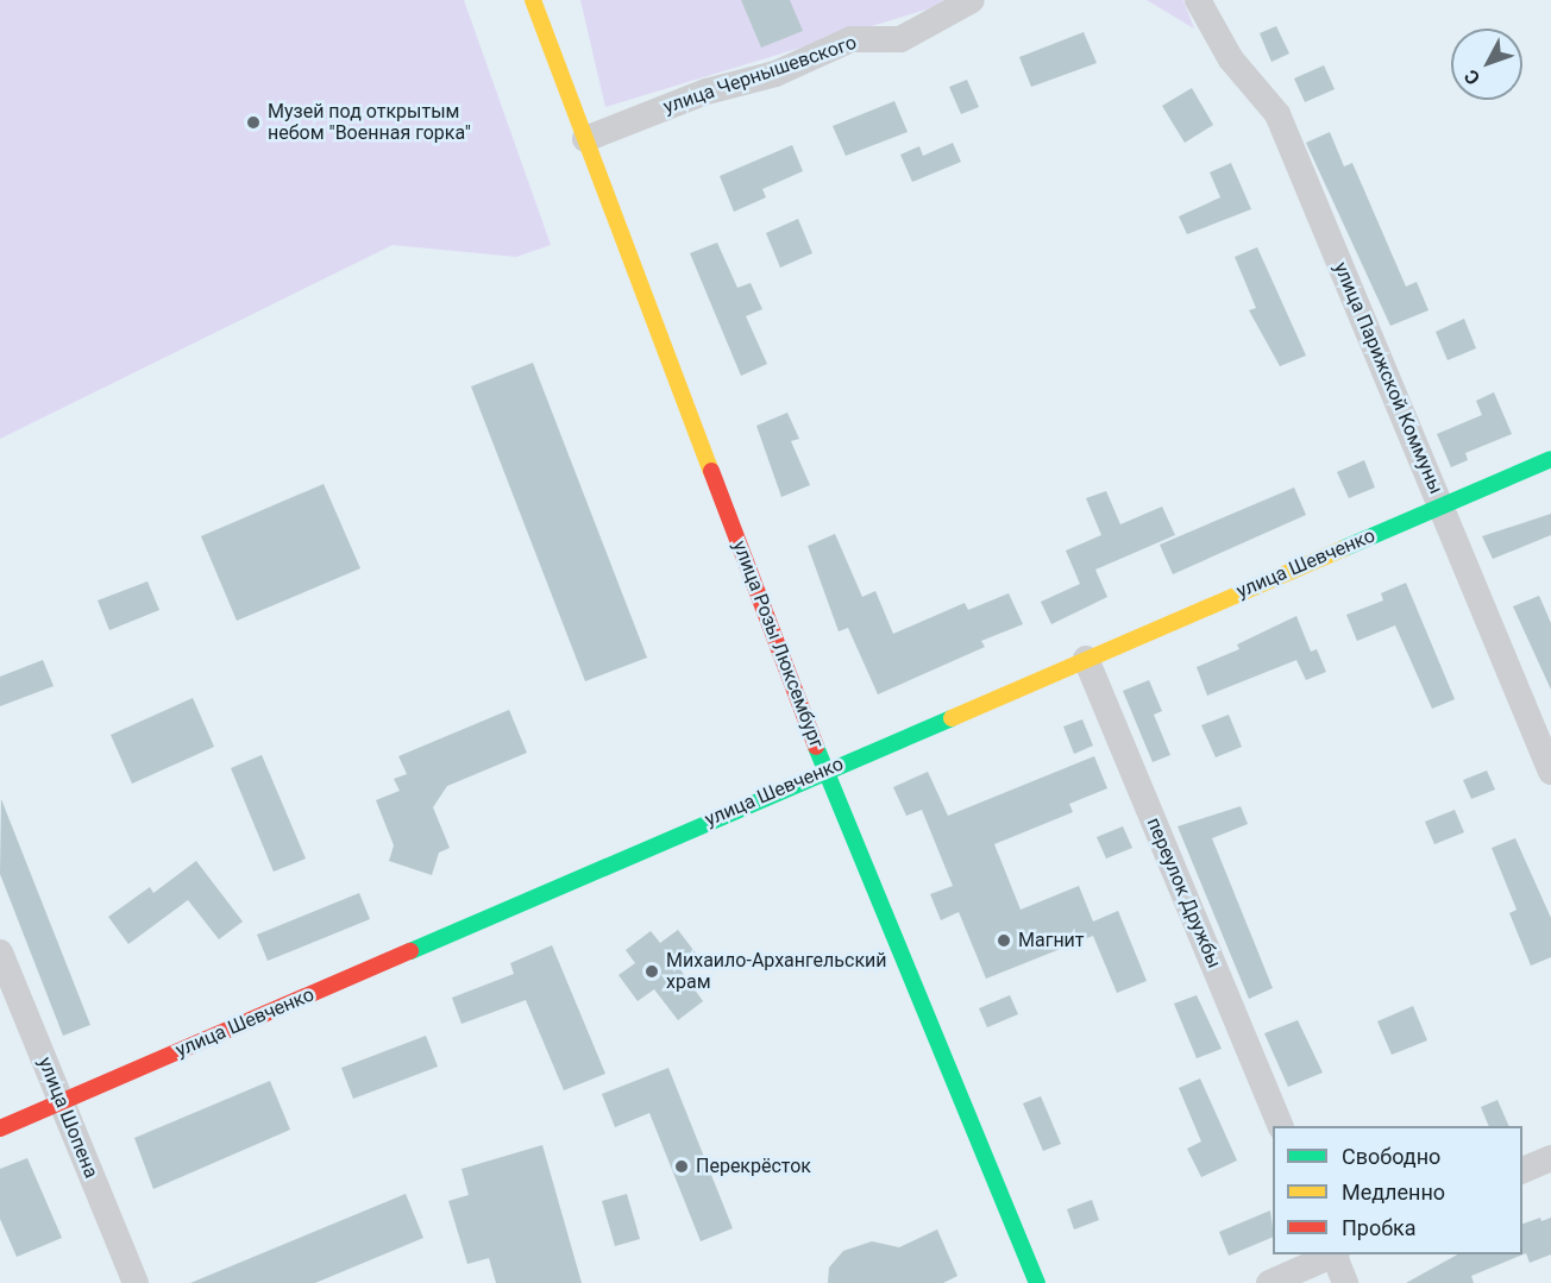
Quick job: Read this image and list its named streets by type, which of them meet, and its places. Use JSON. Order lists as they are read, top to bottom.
{
  "streets": {
    "street": [
      "улица Чернышевского",
      "улица Парижской Коммуны",
      "улица Шевченко",
      "улица Розы Люксембург",
      "переулок Дружбы",
      "улица Шопена"
    ]
  },
  "crossings": [
    ["улица Чернышевского", "улица Розы Люксембург"],
    ["улица Парижской Коммуны", "улица Шевченко"],
    ["улица Шевченко", "улица Розы Люксембург"],
    ["улица Шевченко", "переулок Дружбы"],
    ["улица Шевченко", "улица Шопена"]
  ],
  "places": [
    "Музей под открытым небом \"Военная горка\"",
    "Магнит",
    "Михаило-Архангельский храм",
    "Перекрёсток"
  ],
  "legend": ["Свободно", "Медленно", "Пробка"],
  "north": "bottom left"
}
